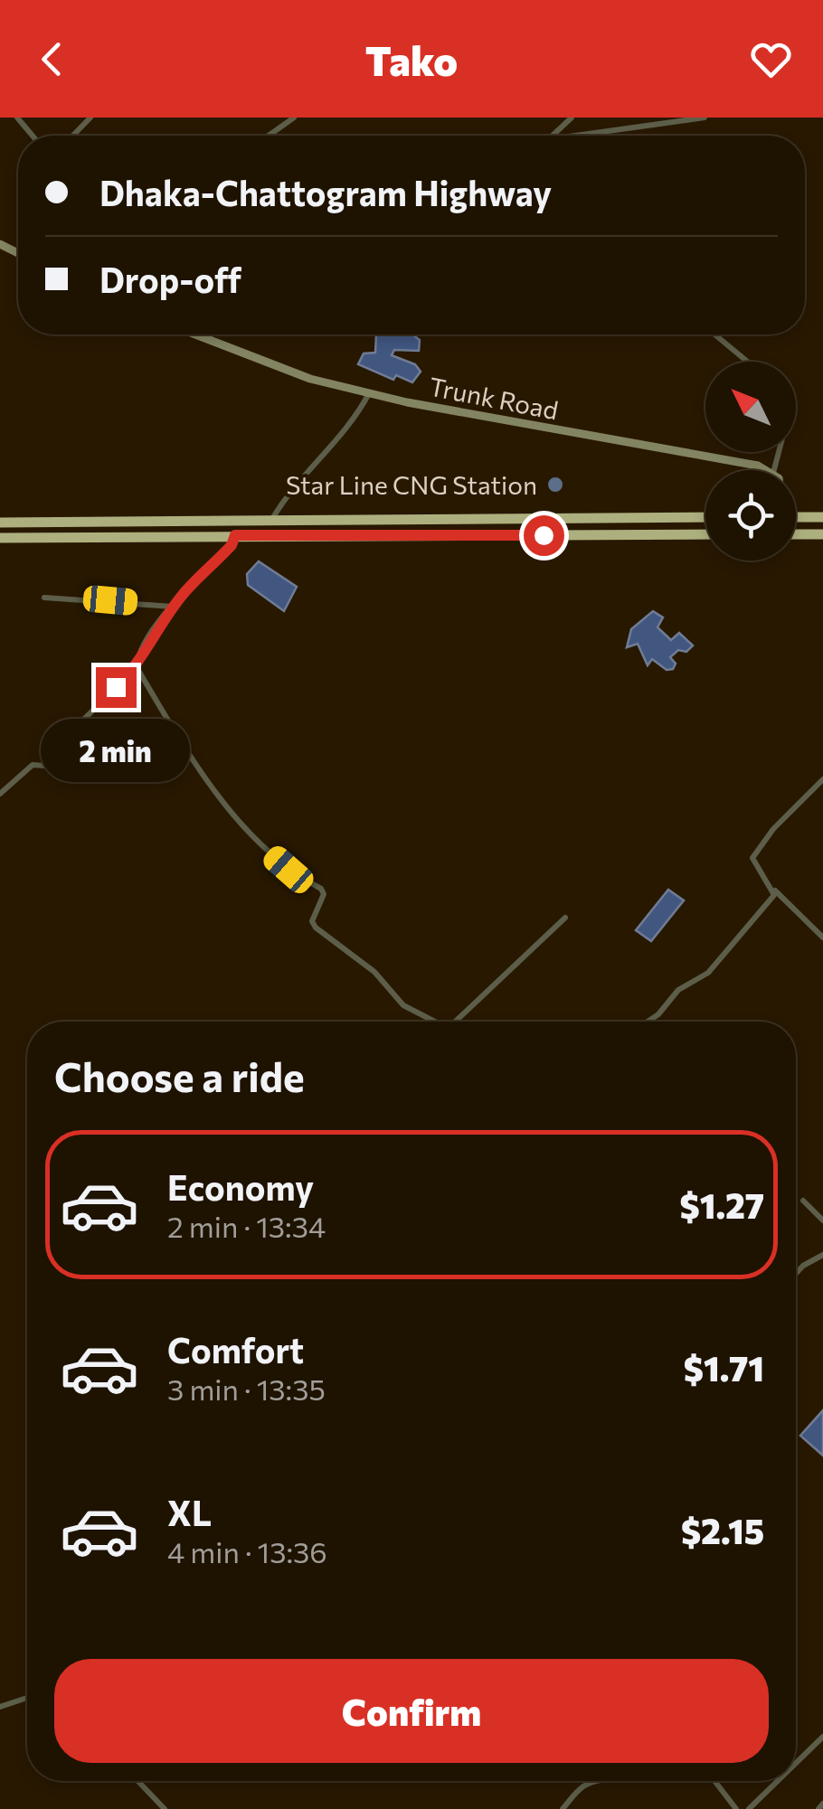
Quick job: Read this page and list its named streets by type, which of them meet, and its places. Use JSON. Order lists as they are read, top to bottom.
{
  "streets": {
    "main road": ["Trunk Road"]
  },
  "places": ["Star Line CNG Station"],
  "north": "top left",
  "page": {
    "header": "Tako",
    "banner": ["Dhaka-Chattogram Highway", "Drop-off"],
    "bubble": "2 min",
    "heading": "Choose a ride",
    "list": [
      {
        "name": "Economy",
        "note": "2 min · 13:34",
        "value": "$1.27"
      },
      {
        "name": "Comfort",
        "note": "3 min · 13:35",
        "value": "$1.71"
      },
      {
        "name": "XL",
        "note": "4 min · 13:36",
        "value": "$2.15"
      }
    ],
    "buttons": "Confirm"
  }
}
